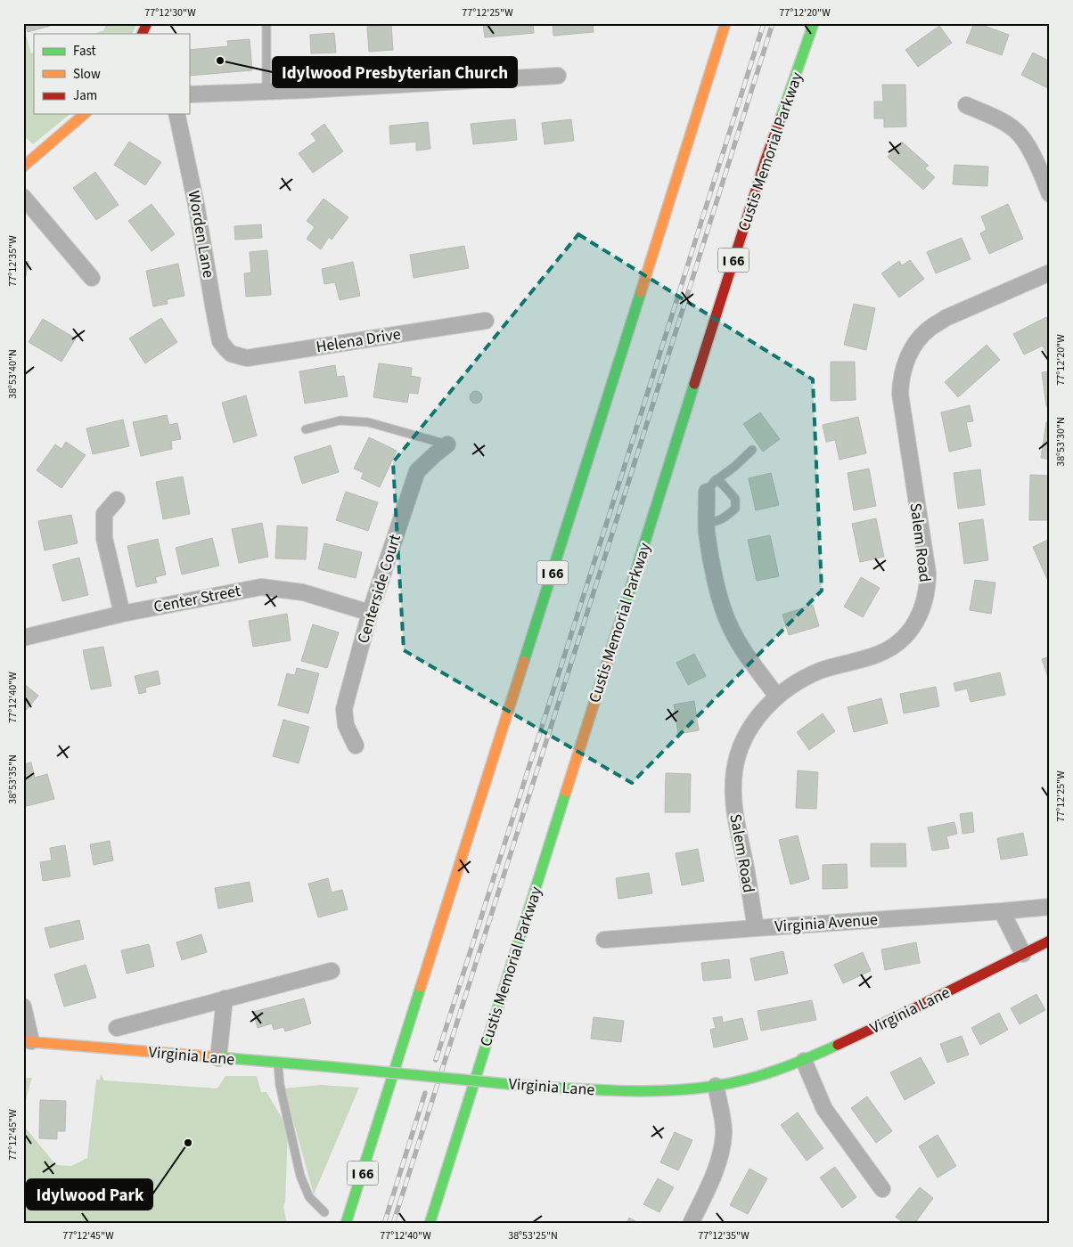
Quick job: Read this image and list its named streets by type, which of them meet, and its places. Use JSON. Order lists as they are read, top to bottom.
{
  "streets": {
    "main road": ["Custis Memorial Parkway", "I 66", "Virginia Lane"],
    "street": [
      "Worden Lane",
      "Helena Drive",
      "Salem Road",
      "Centerside Court",
      "Center Street",
      "Virginia Avenue"
    ]
  },
  "crossings": [
    ["Worden Lane", "Helena Drive"],
    ["Salem Road", "Virginia Avenue"],
    ["Centerside Court", "Center Street"]
  ],
  "places": ["Idylwood Presbyterian Church", "Idylwood Park"],
  "legend": ["Fast", "Slow", "Jam"],
  "coordinates": [
    "77°12'30\"W",
    "77°12'25\"W",
    "77°12'20\"W",
    "77°12'35\"W",
    "38°53'40\"N",
    "38°53'30\"N",
    "77°12'40\"W",
    "38°53'35\"N",
    "77°12'45\"W",
    "38°53'25\"N"
  ]
}
